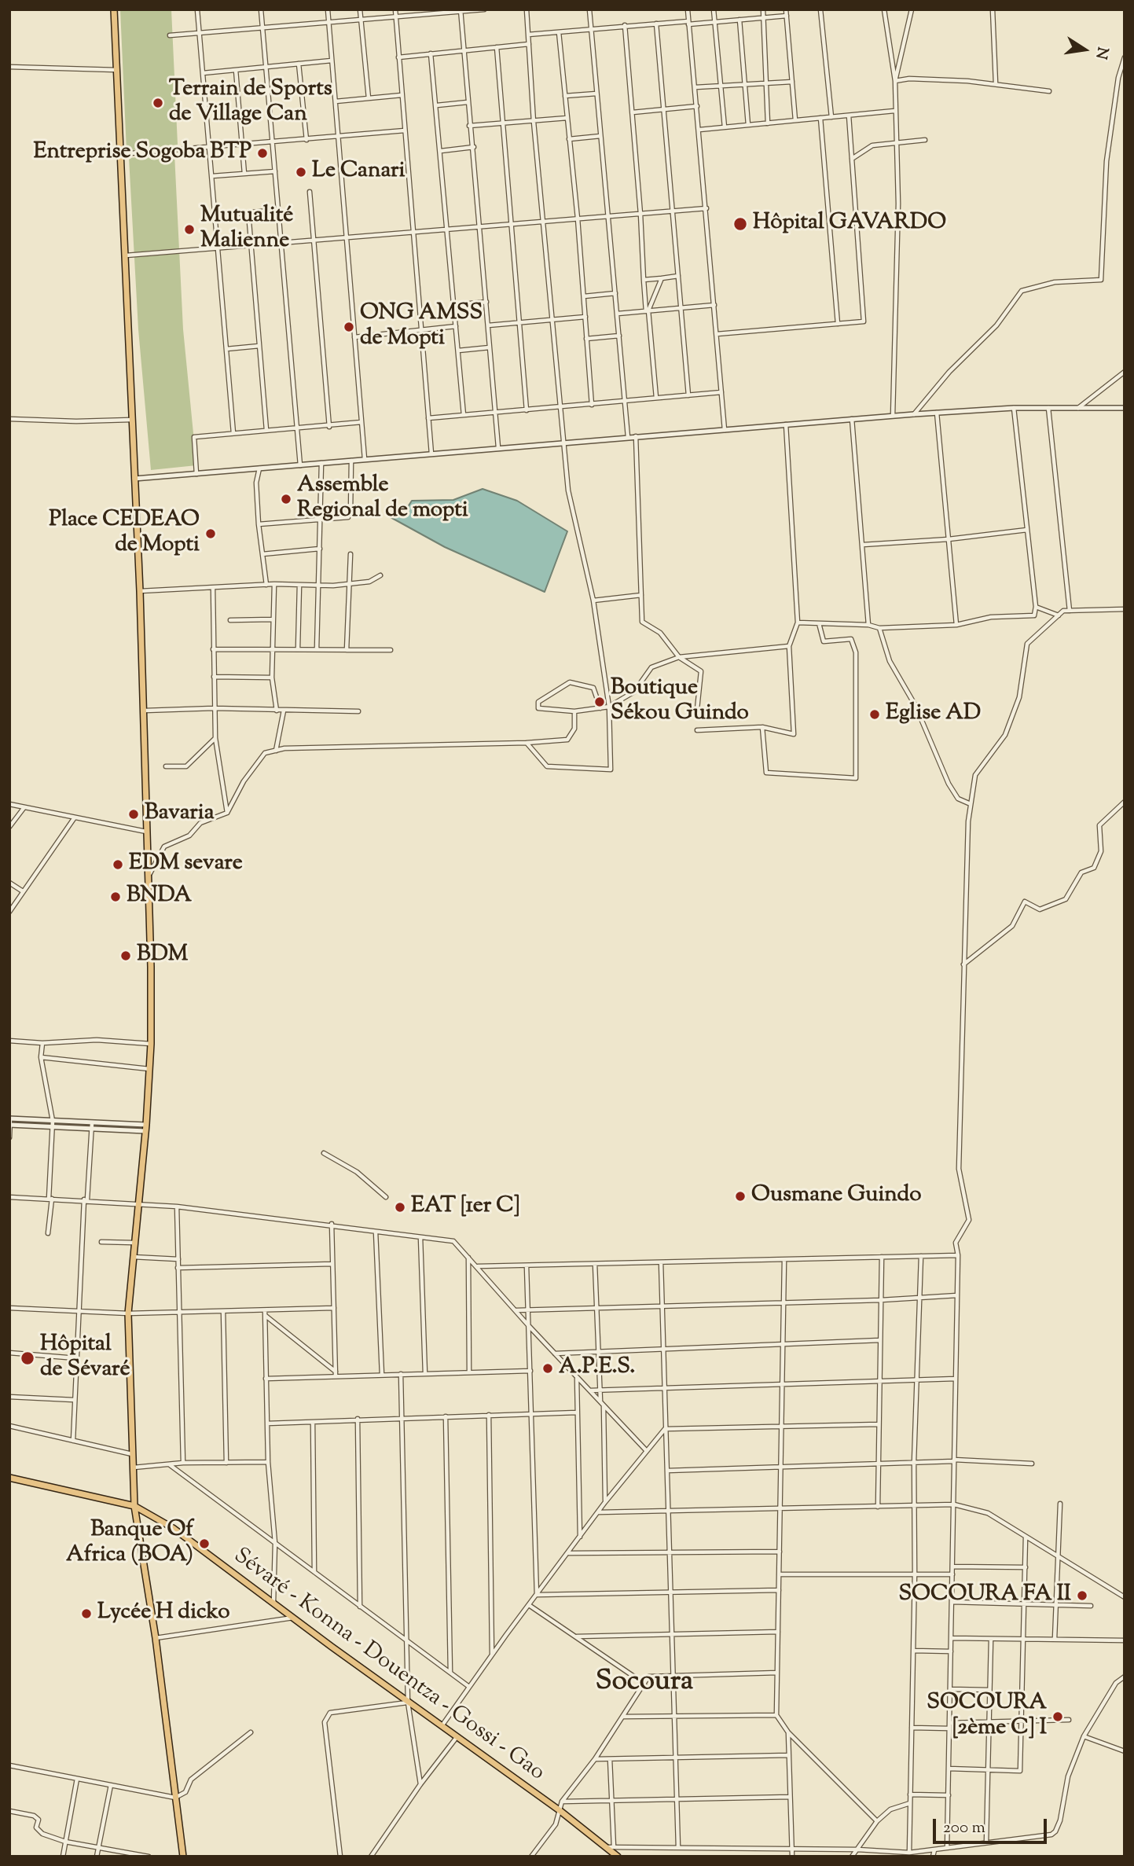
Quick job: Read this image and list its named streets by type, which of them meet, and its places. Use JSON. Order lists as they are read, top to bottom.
{
  "streets": {
    "main road": ["Sévaré - Konna - Douentza - Gossi - Gao"]
  },
  "districts": ["Socoura"],
  "places": [
    "Terrain de Sports de Village Can",
    "Entreprise Sogoba BTP",
    "Le Canari",
    "Hôpital GAVARDO",
    "Mutualité Malienne",
    "ONG AMSS de Mopti",
    "Assemble Regional de mopti",
    "Place CEDEAO de Mopti",
    "Boutique Sékou Guindo",
    "Eglise AD",
    "Bavaria",
    "EDM sevare",
    "BNDA",
    "BDM",
    "Ousmane Guindo",
    "EAT [1er C]",
    "Hôpital de Sévaré",
    "A.P.E.S.",
    "Banque Of Africa (BOA)",
    "SOCOURA FA II",
    "Lycée H dicko",
    "SOCOURA [2ème C] I"
  ],
  "scale_bar": "200 m",
  "north": "right"
}
